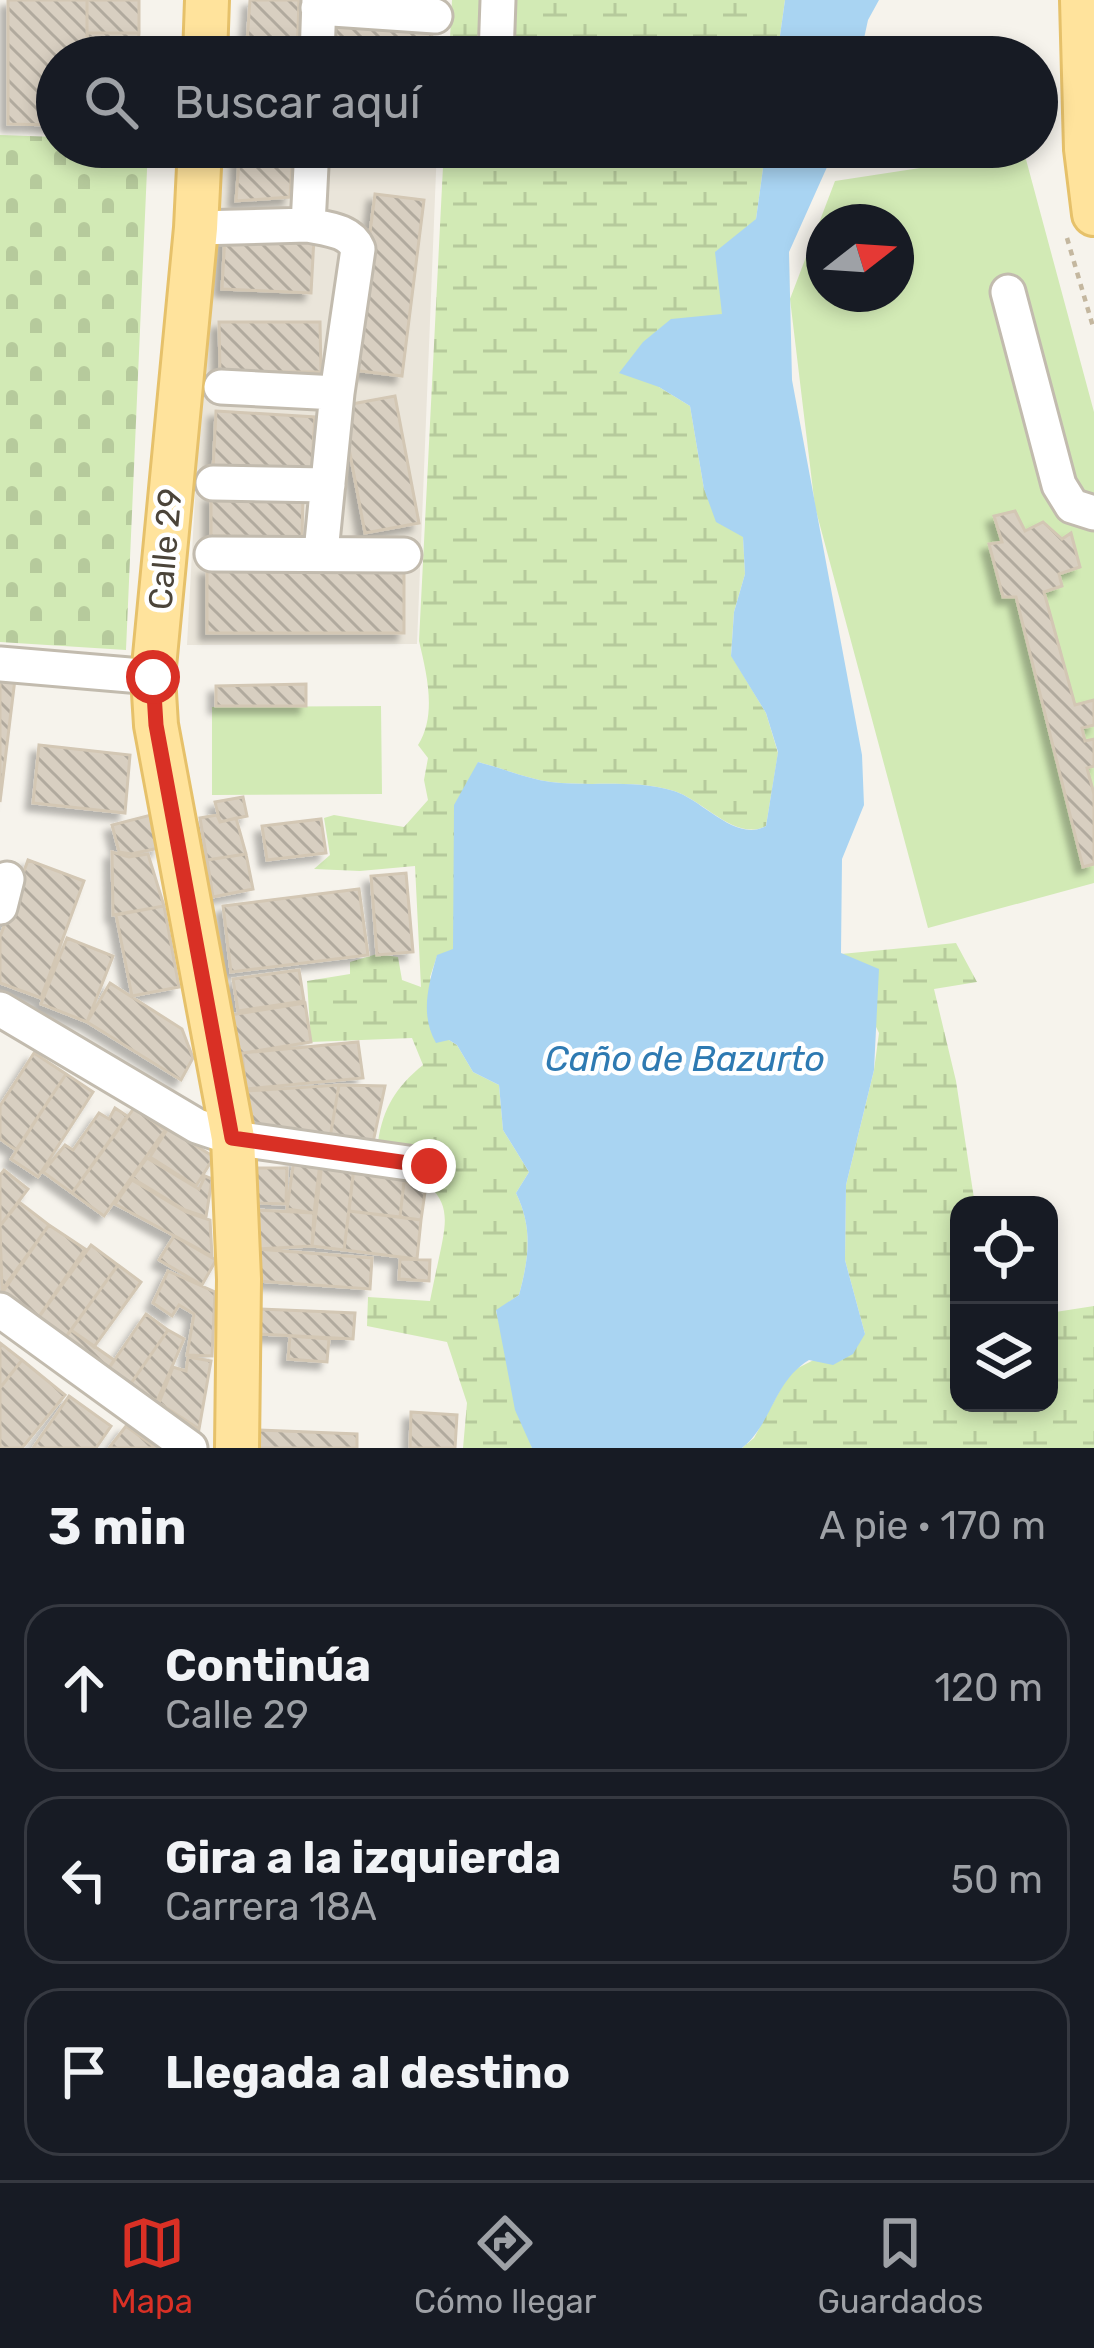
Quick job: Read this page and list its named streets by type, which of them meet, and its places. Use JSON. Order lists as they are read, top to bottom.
{
  "streets": {
    "main road": ["Calle 29"]
  },
  "water": ["Caño de Bazurto"],
  "north": "right",
  "page": {
    "search": "Buscar aquí",
    "heading": ["3 min", "A pie · 170 m"],
    "list": [
      ["Continúa", "Calle 29", "120 m"],
      ["Gira a la izquierda", "Carrera 18A", "50 m"],
      "Llegada al destino"
    ],
    "nav": ["Mapa", "Cómo llegar", "Guardados"]
  }
}
